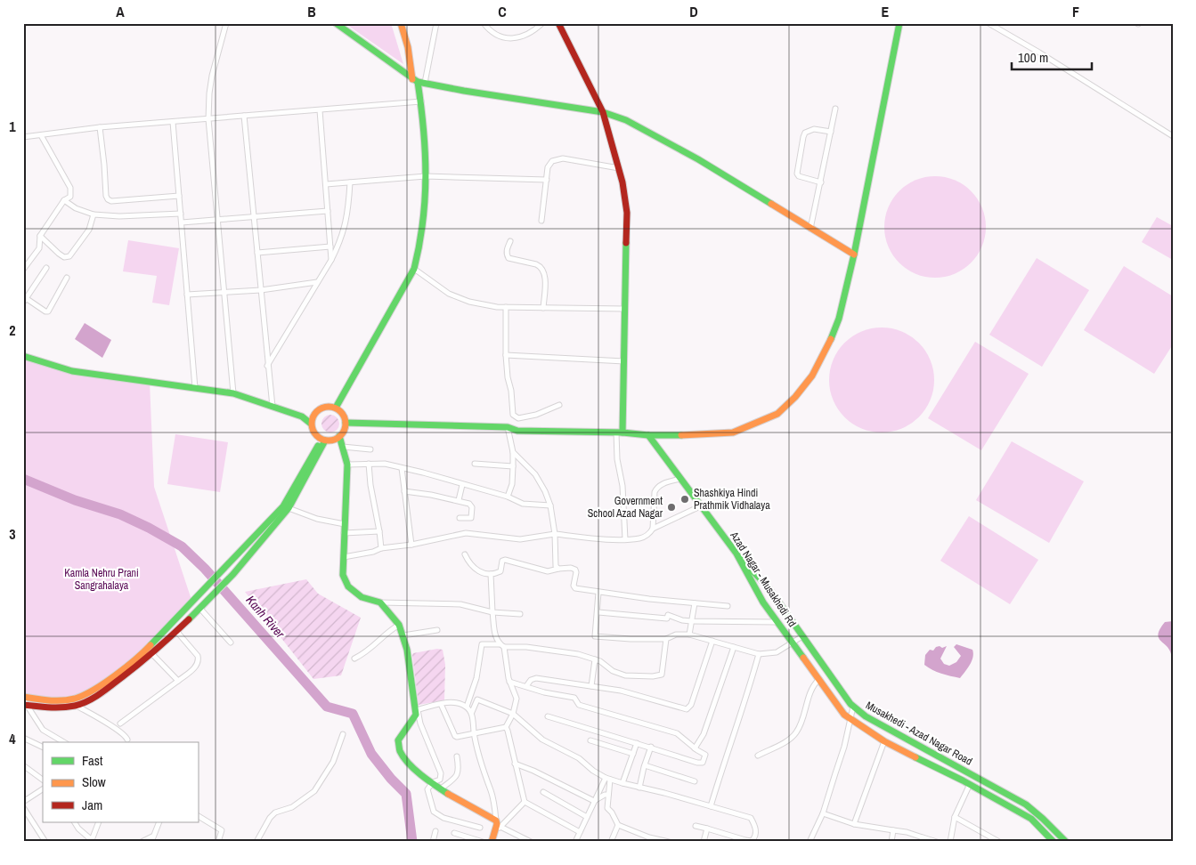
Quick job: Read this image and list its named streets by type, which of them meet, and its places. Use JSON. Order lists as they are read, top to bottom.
{
  "streets": {
    "street": ["Azad Nagar - Musakhedi Rd", "Musakhedi - Azad Nagar Road"]
  },
  "crossings": [
    ["Azad Nagar - Musakhedi Rd", "Musakhedi - Azad Nagar Road"]
  ],
  "water": ["Kanh River"],
  "parks": ["Kamla Nehru Prani Sangrahalaya"],
  "places": ["Shashkiya Hindi Prathmik Vidhalaya", "Government School Azad Nagar"],
  "legend": ["Fast", "Slow", "Jam"],
  "scale_bar": "100 m",
  "grid": {
    "columns": [
      "A",
      "B",
      "C",
      "D",
      "E",
      "F"
    ],
    "rows": [
      "1",
      "2",
      "3",
      "4"
    ]
  }
}
